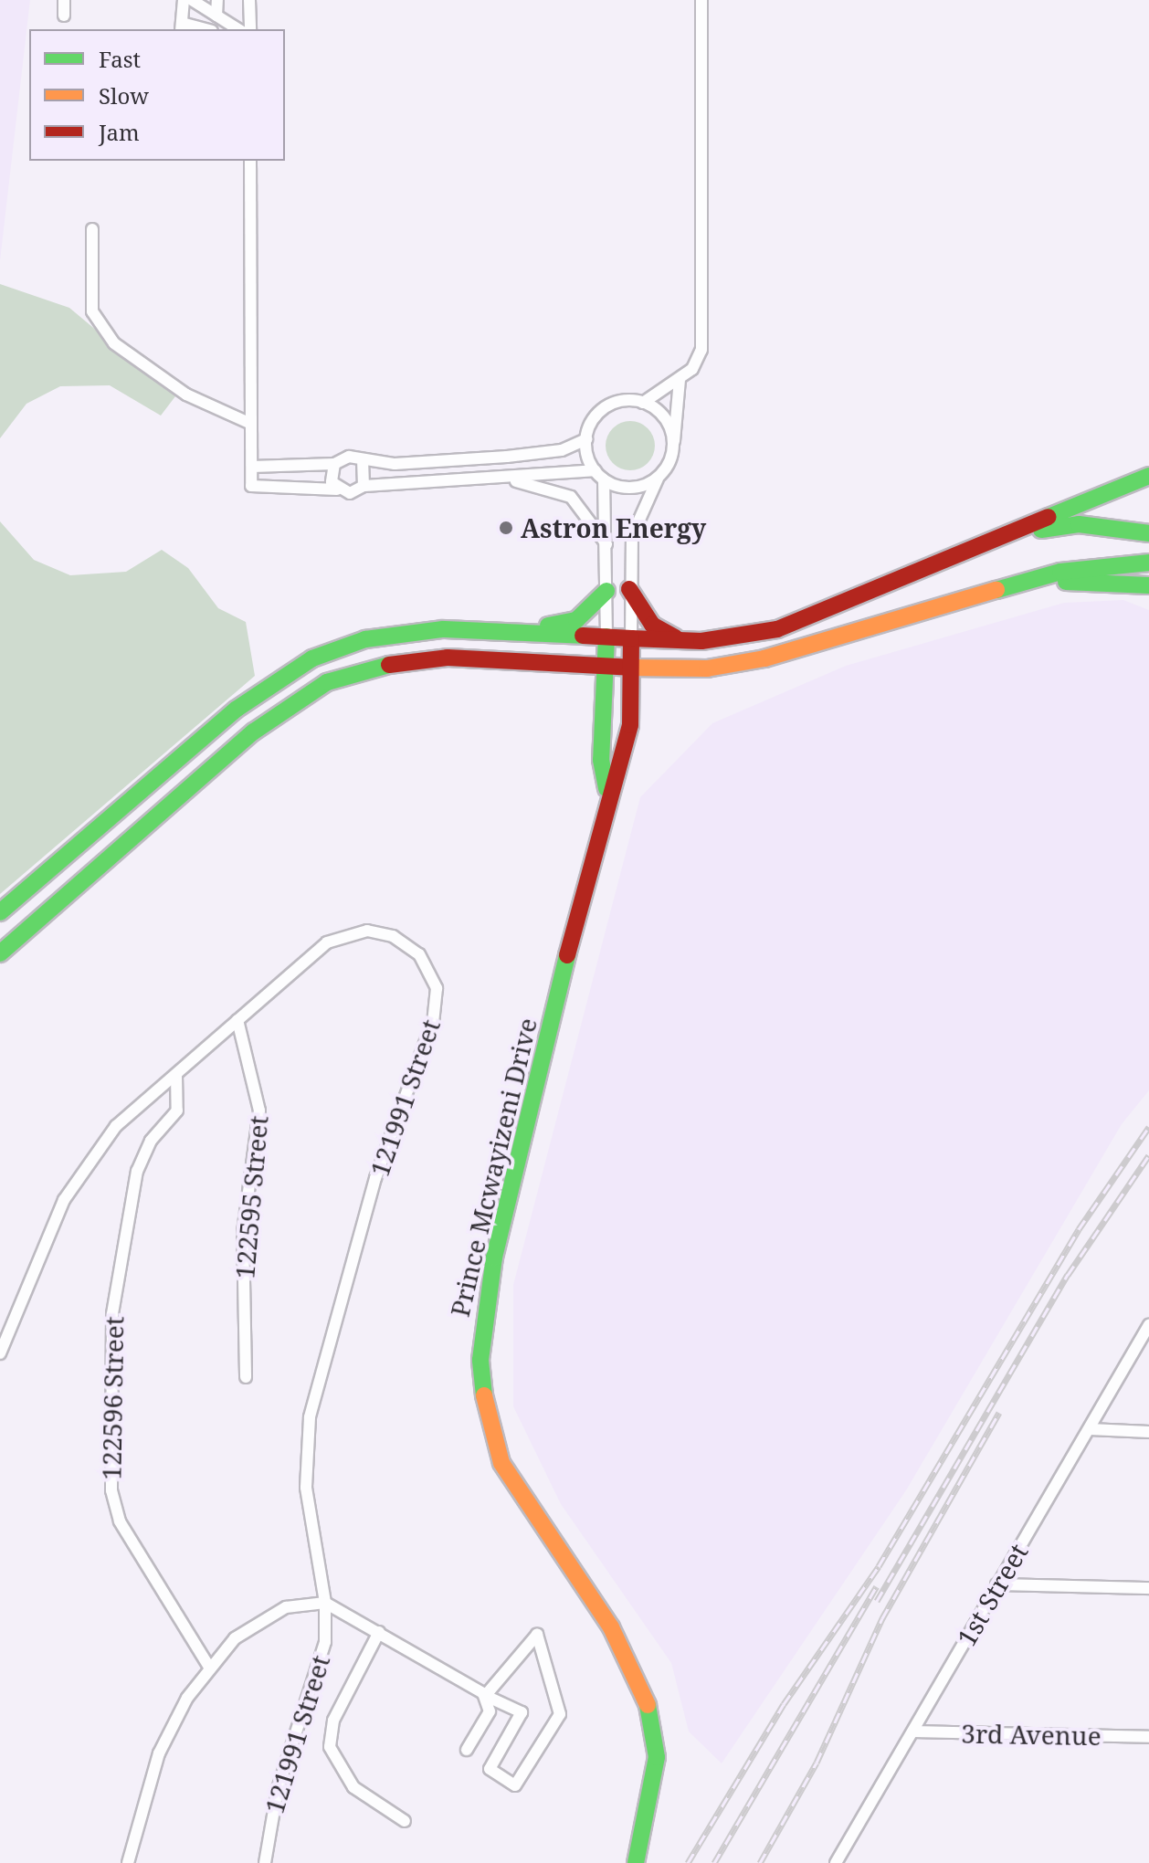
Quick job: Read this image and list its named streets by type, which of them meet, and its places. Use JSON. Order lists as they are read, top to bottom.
{
  "streets": {
    "street": [
      "121991 Street",
      "Prince Mcwayizeni Drive",
      "122595 Street",
      "122596 Street",
      "1st Street",
      "3rd Avenue"
    ]
  },
  "crossings": [
    ["121991 Street", "122595 Street"],
    ["121991 Street", "122596 Street"],
    ["1st Street", "3rd Avenue"]
  ],
  "places": ["Astron Energy"],
  "legend": ["Fast", "Slow", "Jam"]
}
